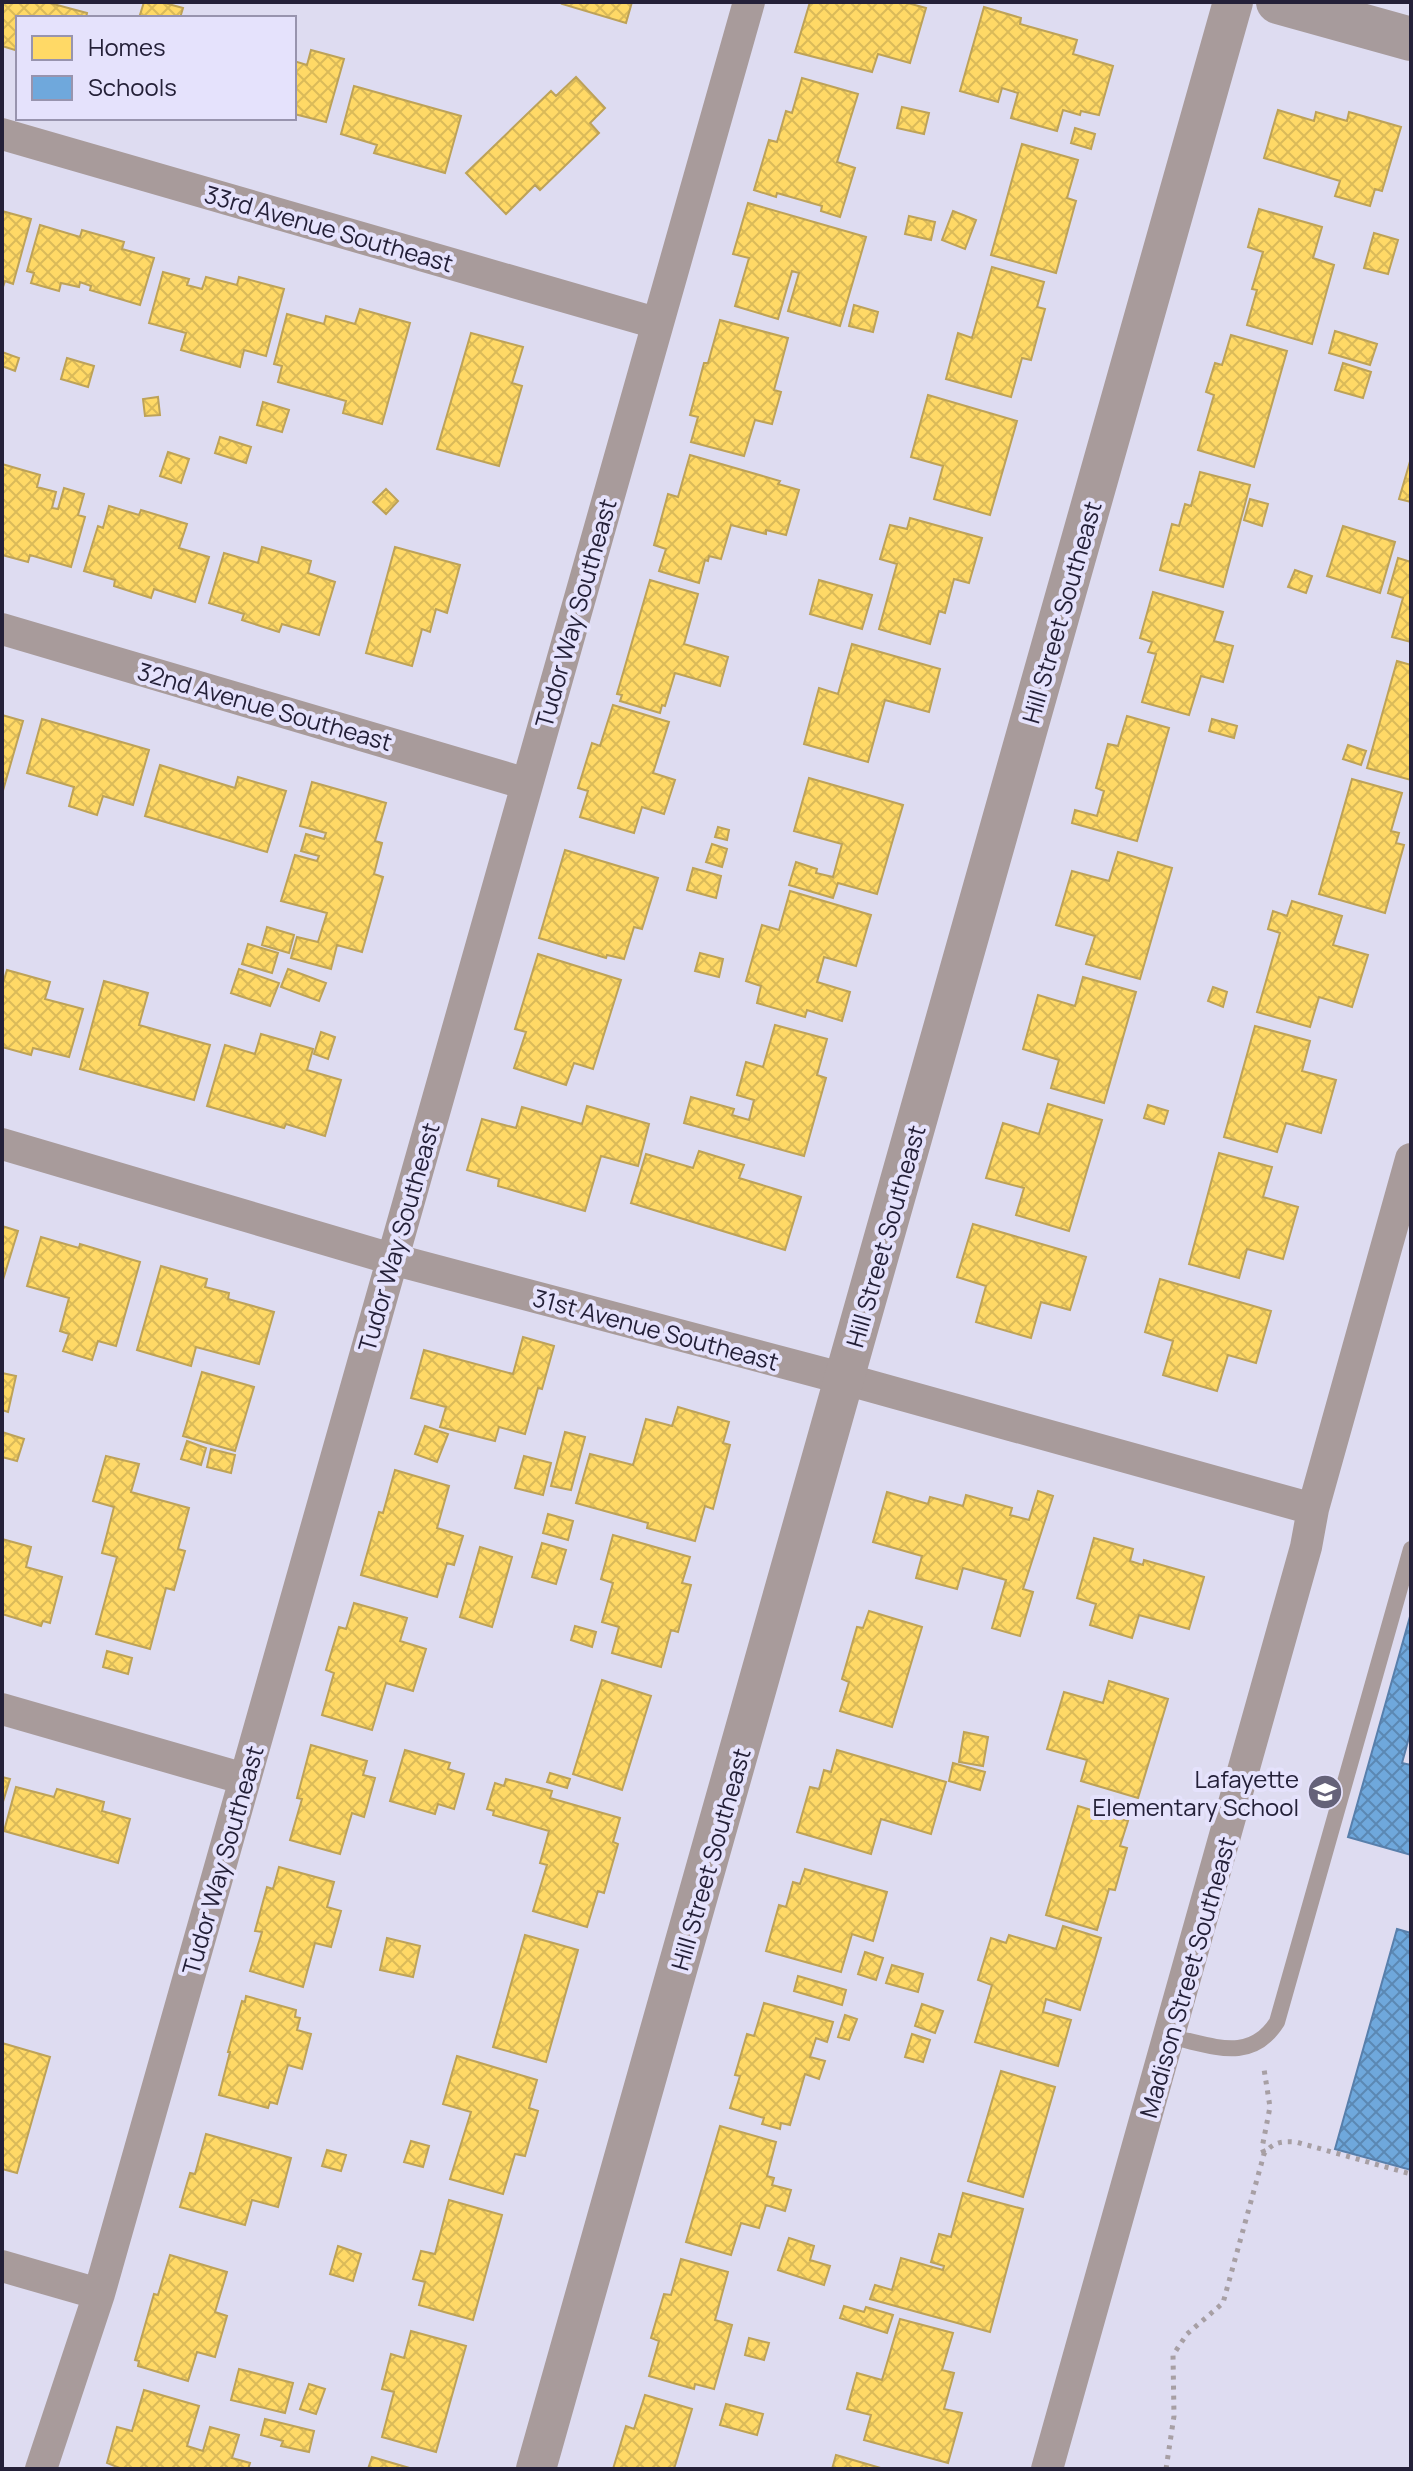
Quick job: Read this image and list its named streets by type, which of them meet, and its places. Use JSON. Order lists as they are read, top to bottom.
{
  "streets": {
    "street": [
      "33rd Avenue Southeast",
      "Hill Street Southeast",
      "Tudor Way Southeast",
      "32nd Avenue Southeast",
      "31st Avenue Southeast",
      "Madison Street Southeast"
    ]
  },
  "crossings": [
    ["33rd Avenue Southeast", "Tudor Way Southeast"],
    ["Hill Street Southeast", "31st Avenue Southeast"],
    ["Tudor Way Southeast", "32nd Avenue Southeast"],
    ["Tudor Way Southeast", "31st Avenue Southeast"],
    ["31st Avenue Southeast", "Madison Street Southeast"]
  ],
  "places": {
    "school or university": ["Lafayette Elementary School"]
  },
  "legend": ["Homes", "Schools"]
}
